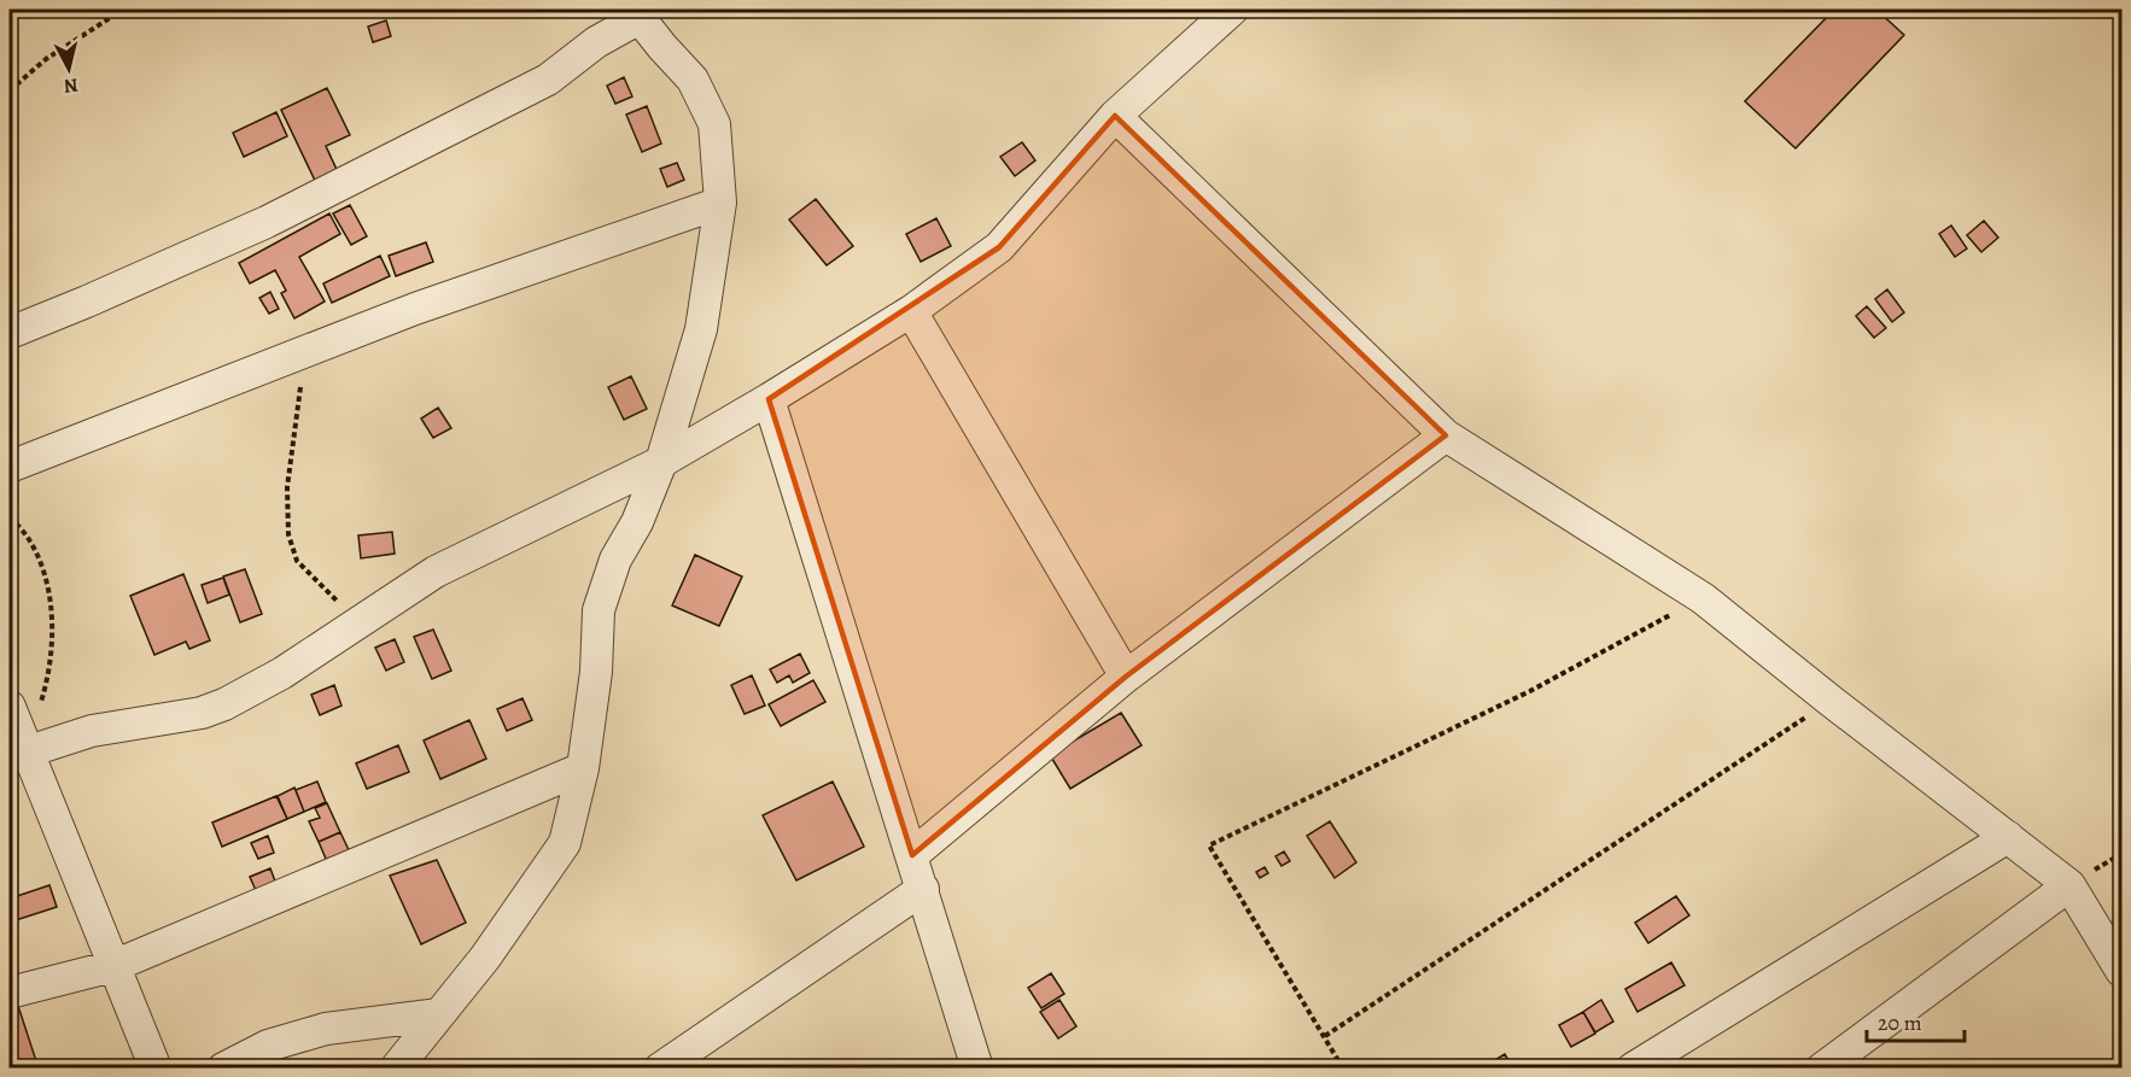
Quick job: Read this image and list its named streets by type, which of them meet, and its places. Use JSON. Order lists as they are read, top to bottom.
{
  "scale_bar": "20 m",
  "north": "bottom"
}
